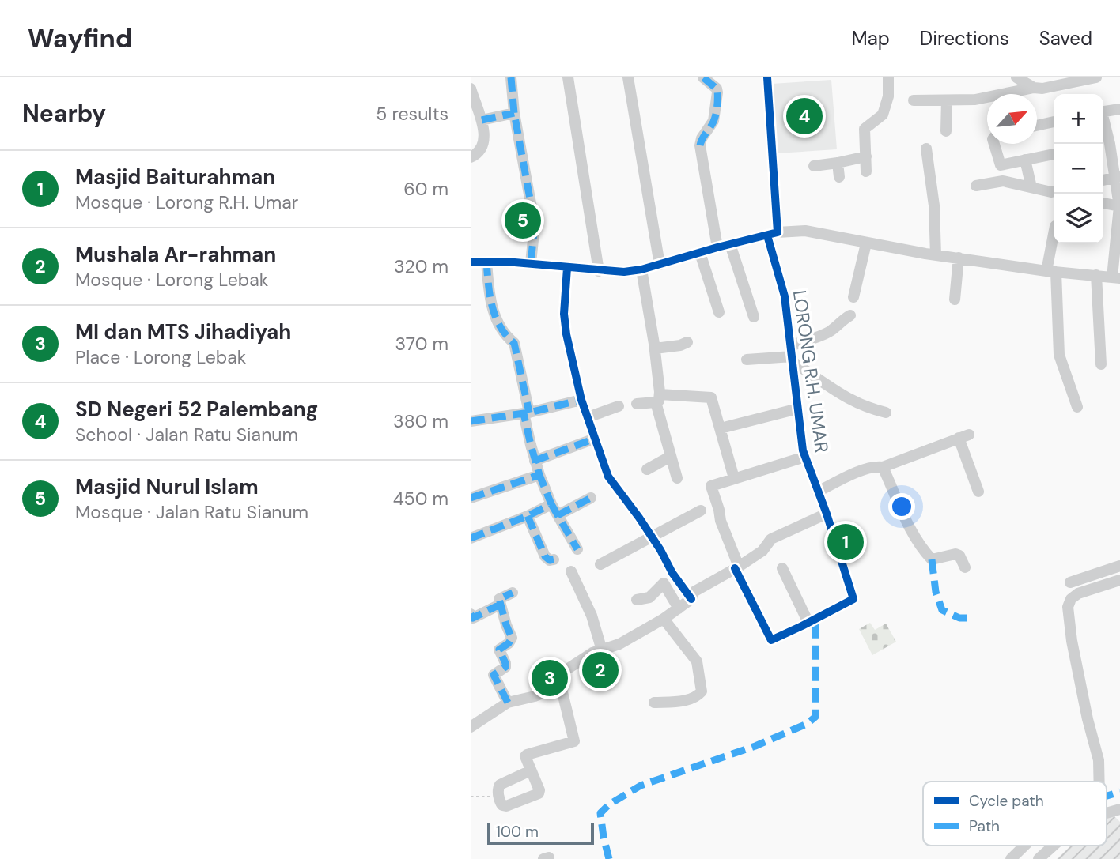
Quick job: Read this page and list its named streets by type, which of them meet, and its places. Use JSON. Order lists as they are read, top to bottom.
{
  "streets": {
    "street": ["LORONG R.H. UMAR"]
  },
  "legend": ["Cycle path", "Path"],
  "scale_bar": "100 m",
  "north": "top right",
  "page": {
    "header": "Wayfind",
    "nav": ["Map", "Directions", "Saved"],
    "heading": ["Nearby", "5 results"],
    "map_buttons": ["+", "−"],
    "pins": [
      "4",
      "5",
      "1",
      "2",
      "3"
    ],
    "list": [
      {
        "mark": "1",
        "name": "Masjid Baiturahman",
        "note": "Mosque · Lorong R.H. Umar",
        "value": "60 m"
      },
      {
        "mark": "2",
        "name": "Mushala Ar-rahman",
        "note": "Mosque · Lorong Lebak",
        "value": "320 m"
      },
      {
        "mark": "3",
        "name": "MI dan MTS Jihadiyah",
        "note": "Place · Lorong Lebak",
        "value": "370 m"
      },
      {
        "mark": "4",
        "name": "SD Negeri 52 Palembang",
        "note": "School · Jalan Ratu Sianum",
        "value": "380 m"
      },
      {
        "mark": "5",
        "name": "Masjid Nurul Islam",
        "note": "Mosque · Jalan Ratu Sianum",
        "value": "450 m"
      }
    ],
    "scale": "100 m"
  }
}
